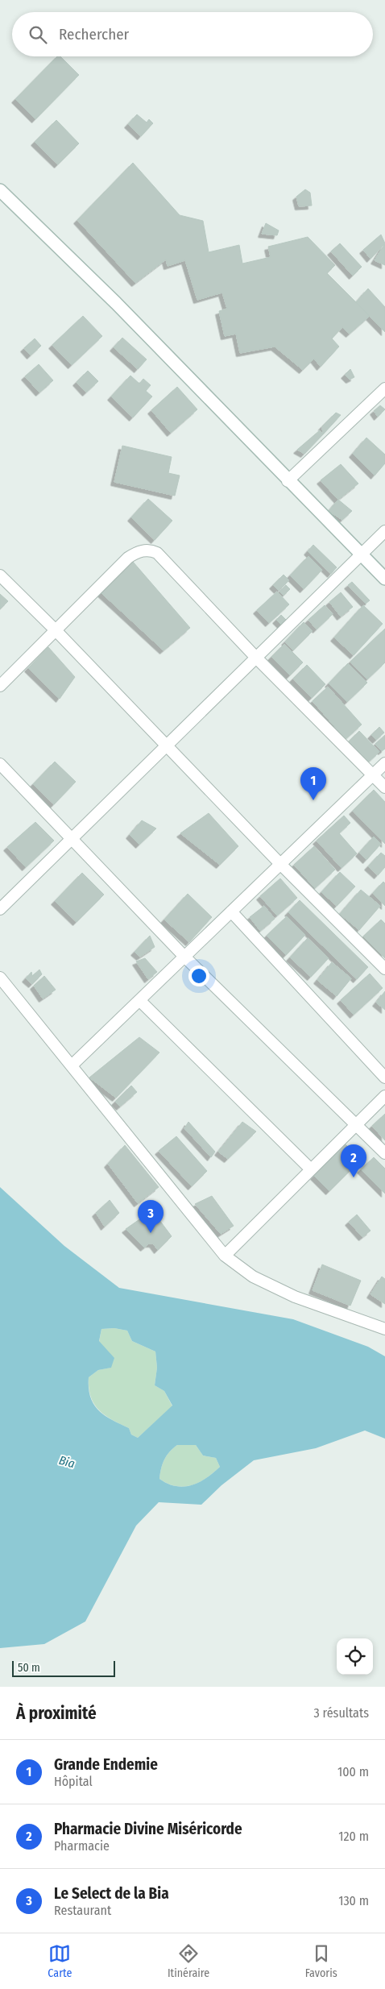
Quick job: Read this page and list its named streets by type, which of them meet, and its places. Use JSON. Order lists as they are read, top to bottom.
{
  "water": ["Bia"],
  "scale_bar": "50 m",
  "page": {
    "search": "Rechercher",
    "pins": ["1", "2", "3"],
    "scale": "50 m",
    "heading": ["À proximité", "3 résultats"],
    "list": [
      {
        "mark": "1",
        "name": "Grande Endemie",
        "note": "Hôpital",
        "value": "100 m"
      },
      {
        "mark": "2",
        "name": "Pharmacie Divine Miséricorde",
        "note": "Pharmacie",
        "value": "120 m"
      },
      {
        "mark": "3",
        "name": "Le Select de la Bia",
        "note": "Restaurant",
        "value": "130 m"
      }
    ],
    "nav": ["Carte", "Itinéraire", "Favoris"]
  }
}
